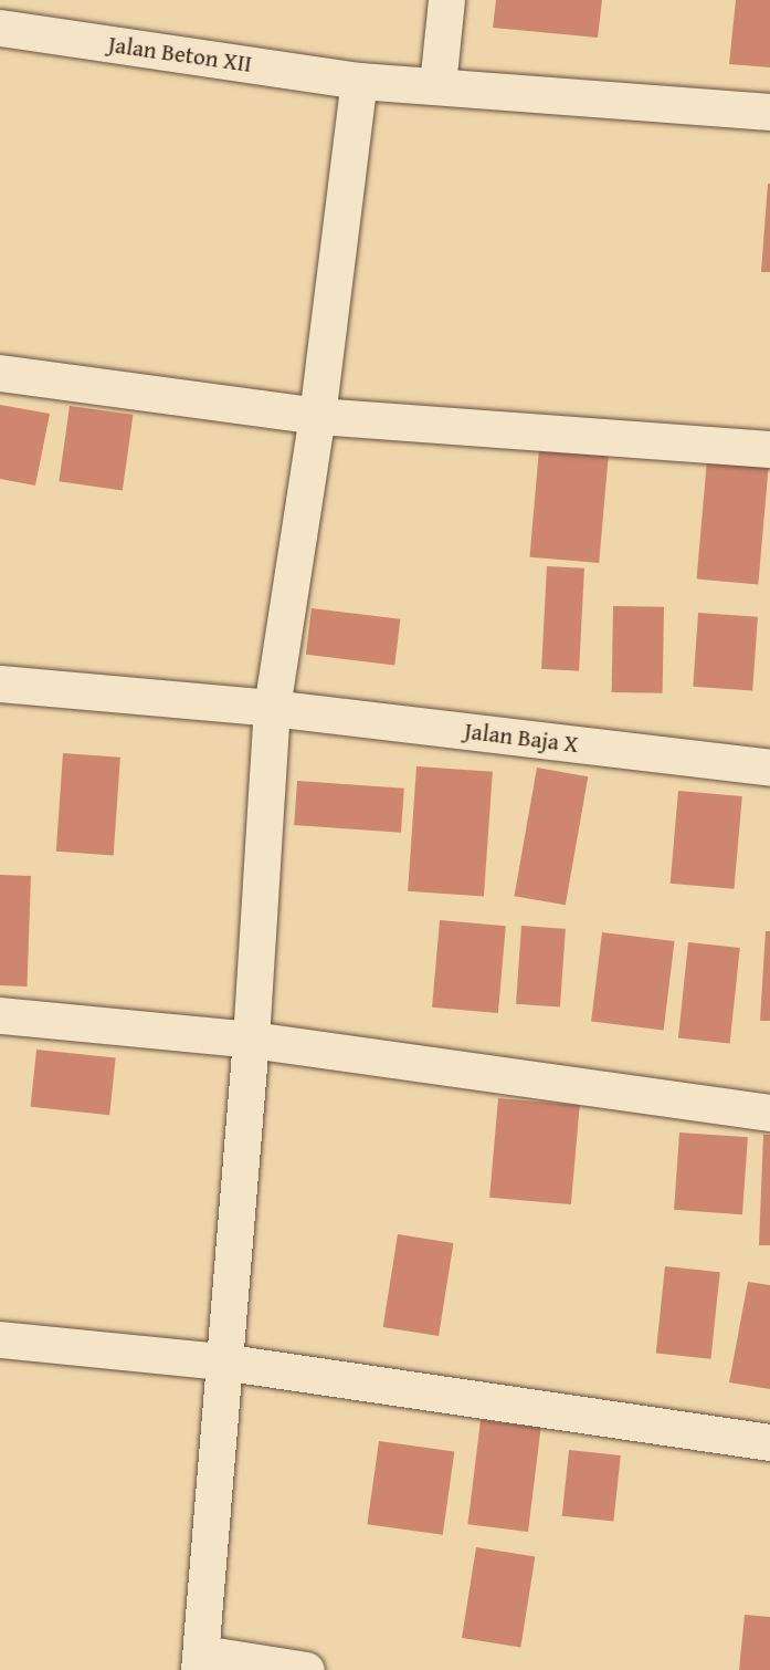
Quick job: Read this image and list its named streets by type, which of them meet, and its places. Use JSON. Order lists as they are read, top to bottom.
{
  "streets": {
    "street": ["Jalan Beton XII", "Jalan Baja X"]
  }
}
